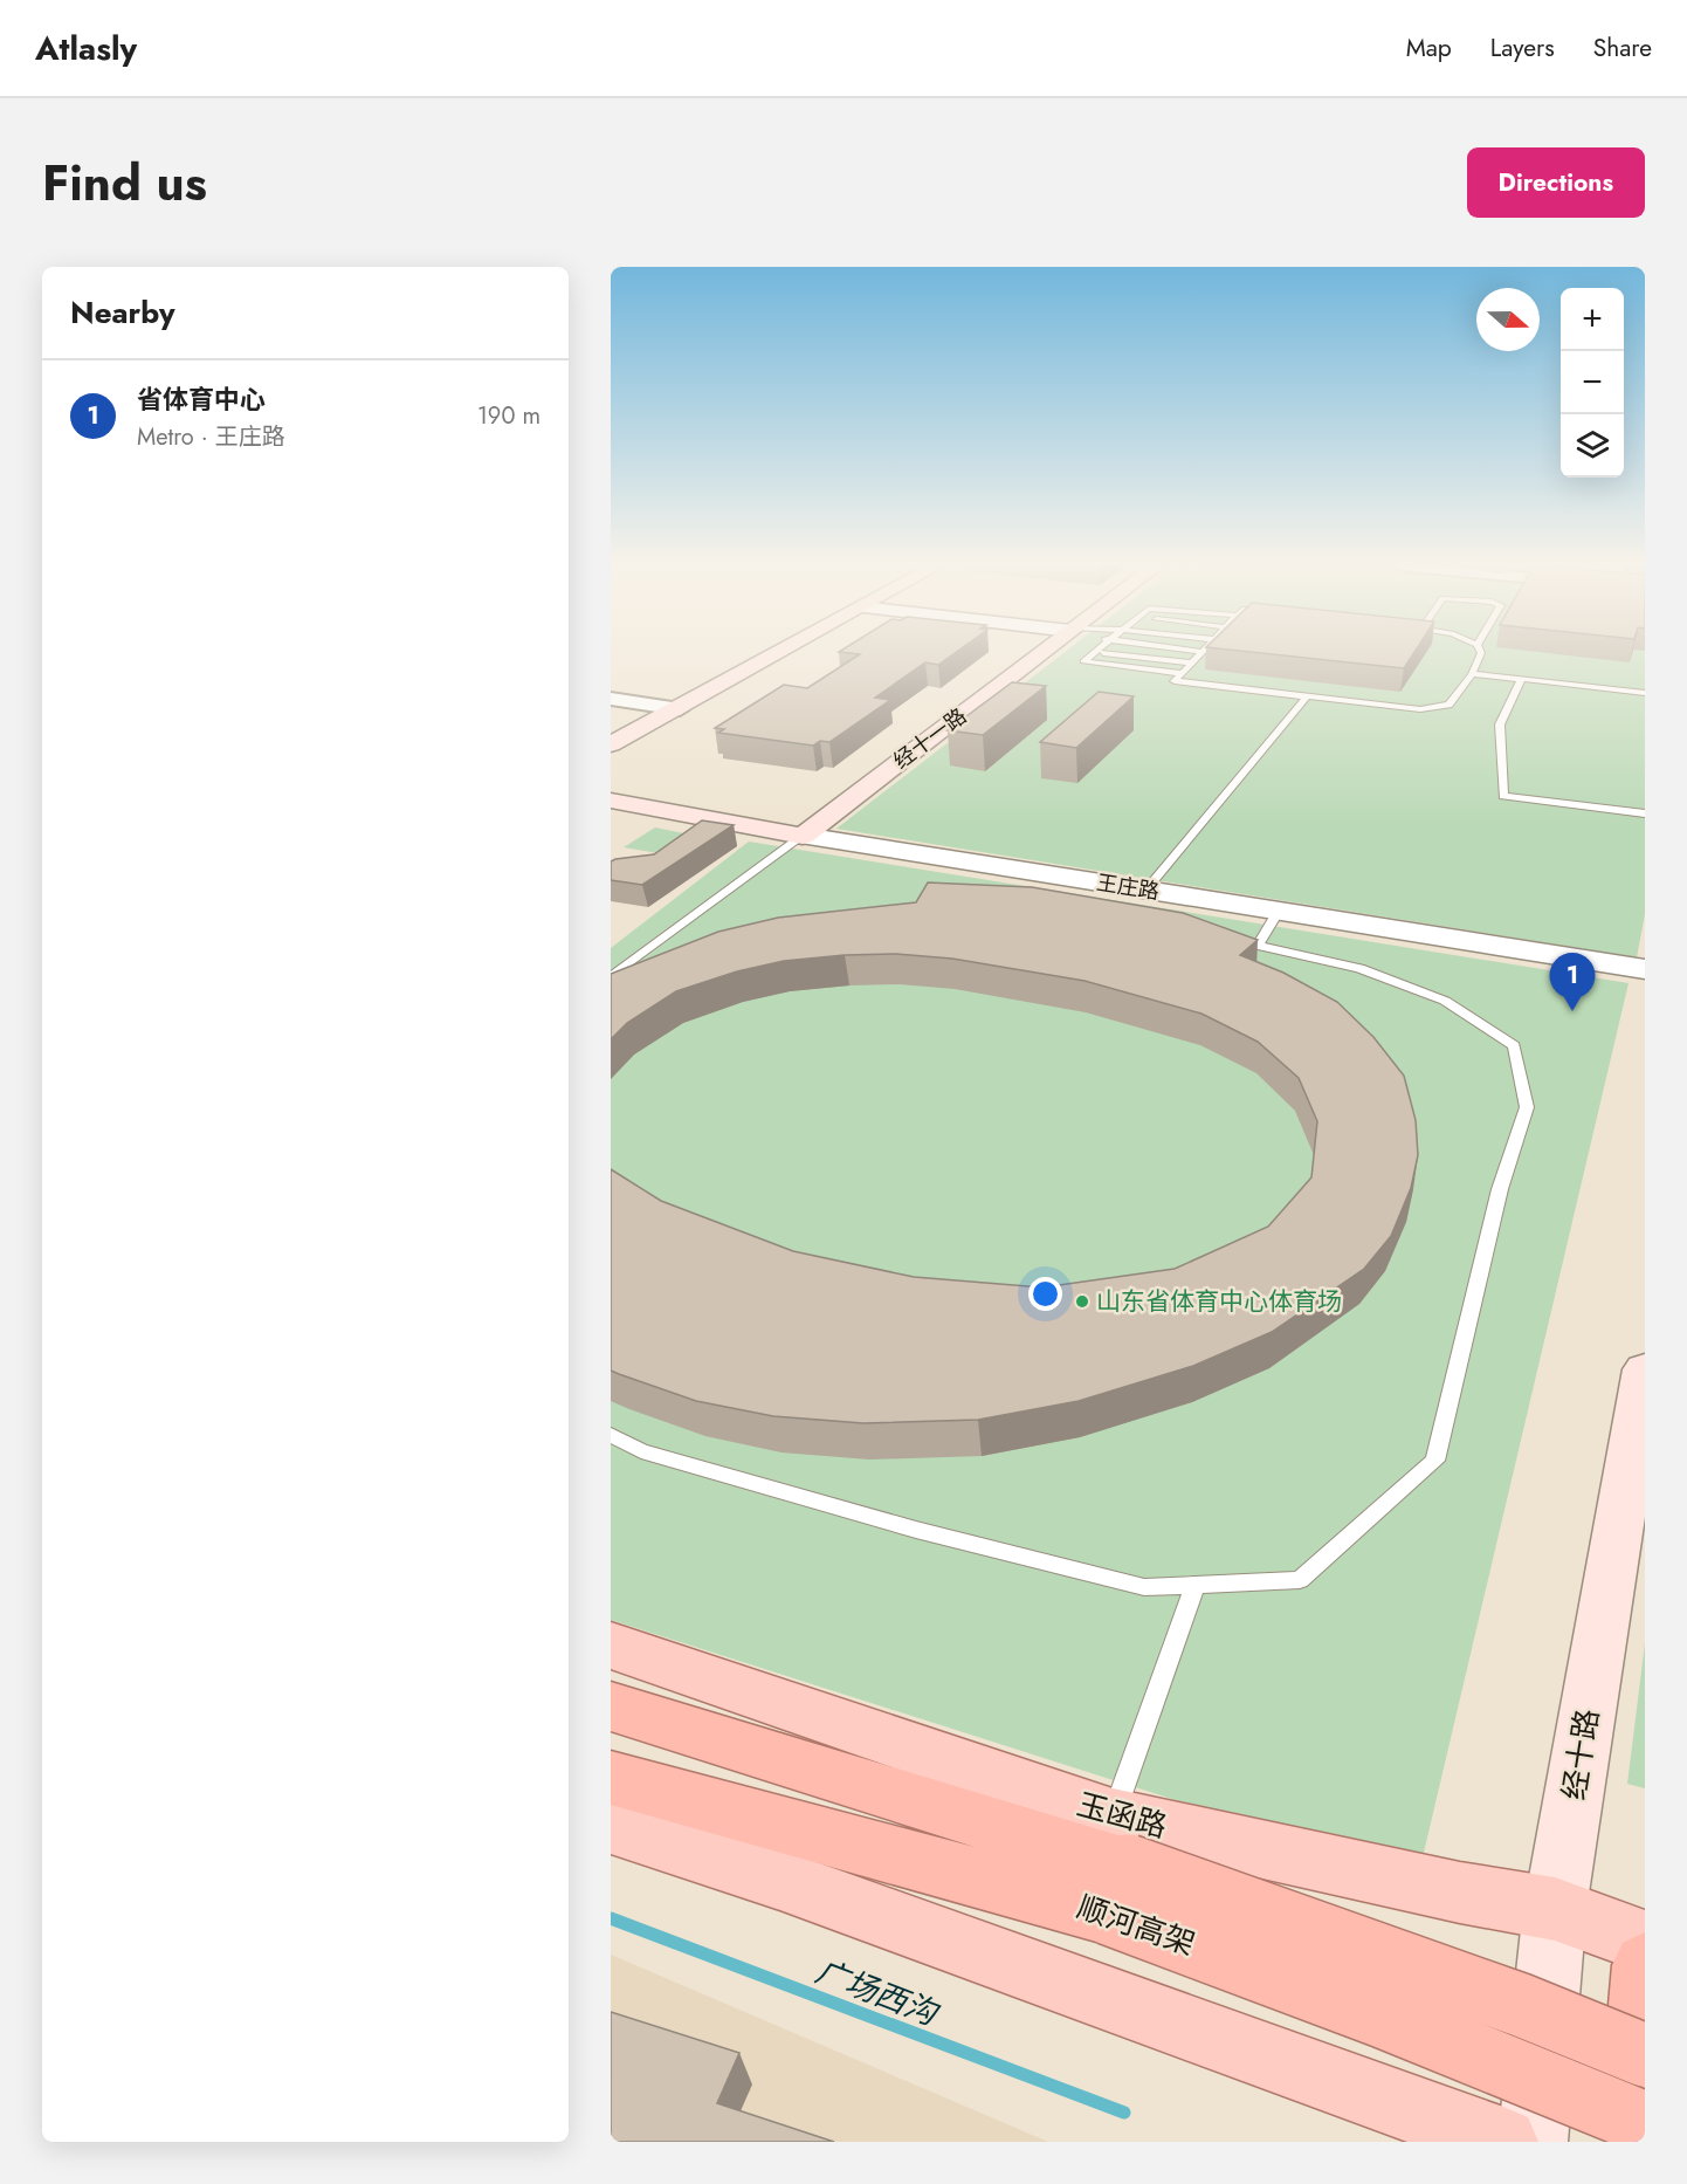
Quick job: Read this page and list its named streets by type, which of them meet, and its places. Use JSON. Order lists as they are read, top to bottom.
{
  "streets": {
    "highway": ["顺河高架"],
    "main road": [
      "经十一路",
      "王庄路",
      "经十路",
      "玉函路"
    ]
  },
  "crossings": [
    ["经十一路", "王庄路"],
    ["经十路", "玉函路"]
  ],
  "water": ["广场西沟"],
  "places": ["山东省体育中心体育场"],
  "north": "right",
  "page": {
    "header": "Atlasly",
    "nav": ["Map", "Layers", "Share"],
    "title": "Find us",
    "buttons": "Directions",
    "heading": "Nearby",
    "map_buttons": ["+", "−"],
    "list": [
      {
        "mark": "1",
        "name": "省体育中心",
        "note": "Metro · 王庄路",
        "value": "190 m"
      }
    ],
    "pins": "1"
  }
}
